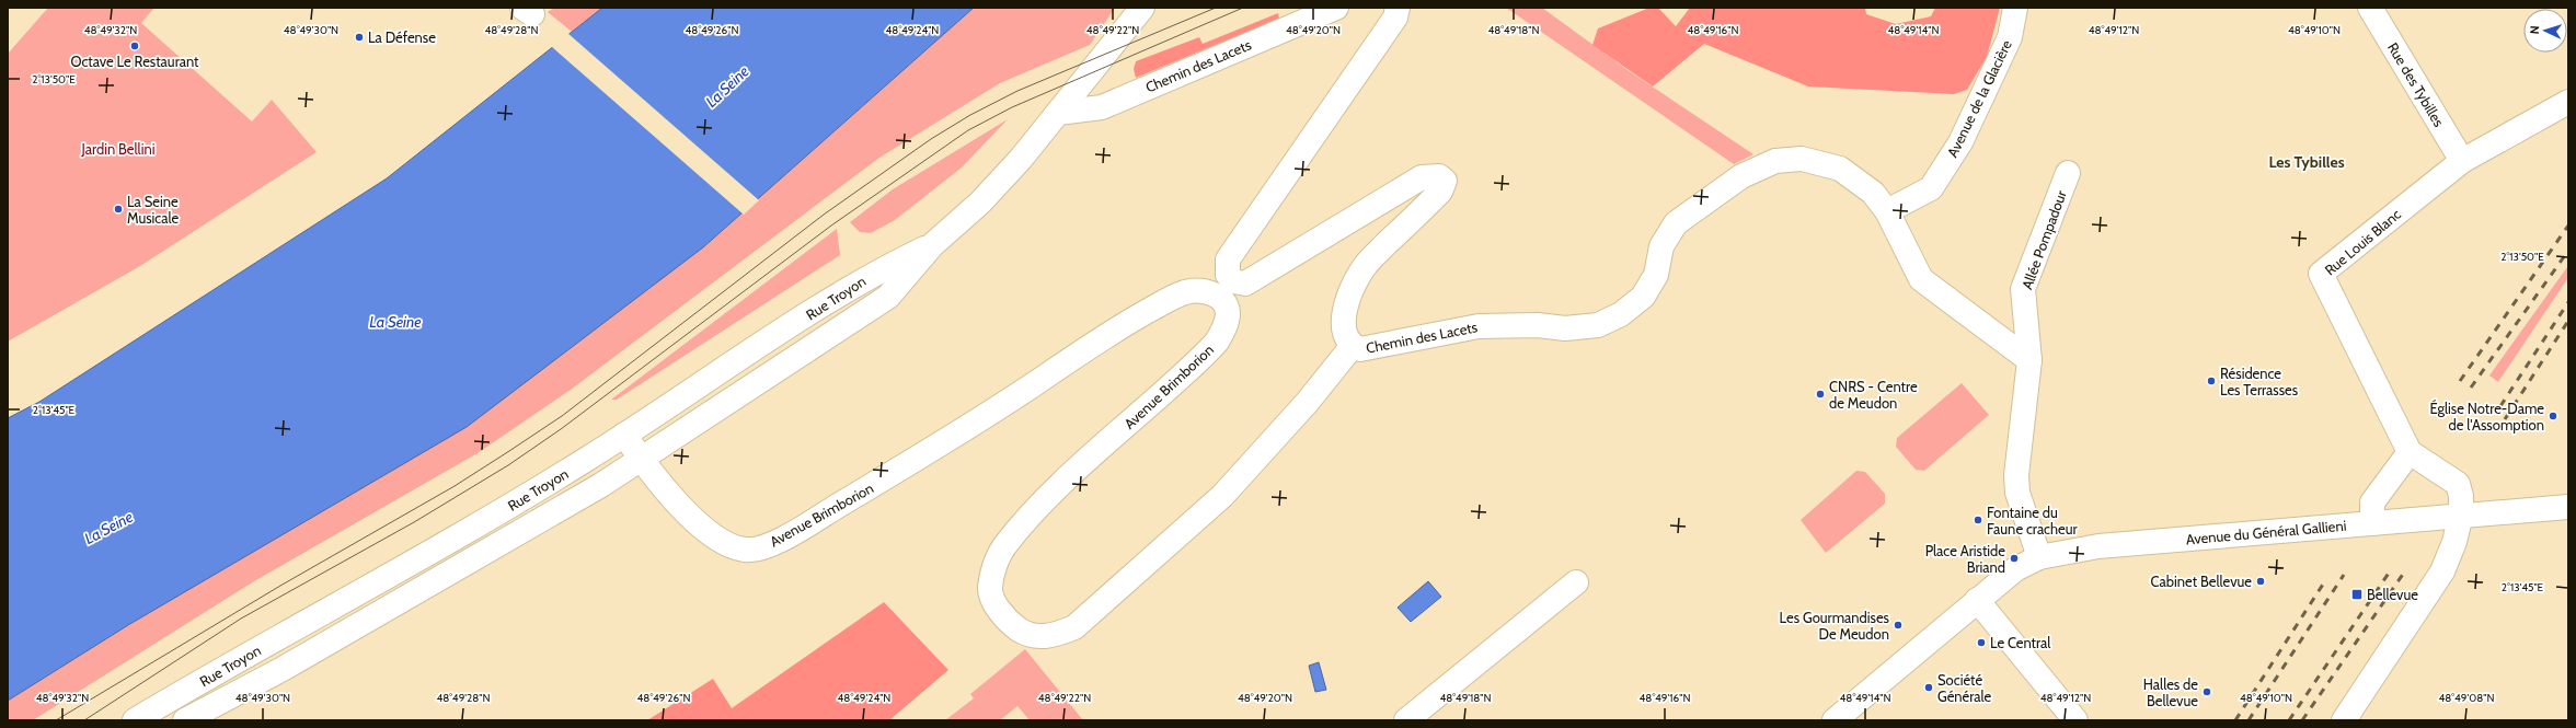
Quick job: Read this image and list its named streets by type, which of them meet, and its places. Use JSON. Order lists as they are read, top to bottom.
{
  "streets": {
    "street": [
      "Chemin des Lacets",
      "Rue des Tybilles",
      "Avenue de la Glacière",
      "Allée Pompadour",
      "Rue Louis Blanc",
      "Rue Troyon",
      "Avenue Brimborion",
      "Avenue du Général Gallieni"
    ]
  },
  "crossings": [
    ["Chemin des Lacets", "Avenue de la Glacière"],
    ["Chemin des Lacets", "Allée Pompadour"],
    ["Chemin des Lacets", "Rue Troyon"],
    ["Chemin des Lacets", "Avenue Brimborion"],
    ["Rue des Tybilles", "Rue Louis Blanc"],
    ["Allée Pompadour", "Avenue du Général Gallieni"],
    ["Rue Troyon", "Avenue Brimborion"]
  ],
  "districts": ["Les Tybilles"],
  "water": ["La Seine"],
  "parks": ["Jardin Bellini"],
  "places": {
    "other": [
      "La Défense",
      "Octave Le Restaurant",
      "La Seine Musicale",
      "Résidence Les Terrasses",
      "CNRS - Centre de Meudon",
      "Église Notre-Dame de l'Assomption",
      "Fontaine du Faune cracheur",
      "Place Aristide Briand",
      "Cabinet Bellevue",
      "Les Gourmandises De Meudon",
      "Le Central",
      "Société Générale",
      "Halles de Bellevue"
    ],
    "transit": ["Bellevue"]
  },
  "north": "left",
  "coordinates": [
    "48°49'32\"N",
    "48°49'30\"N",
    "48°49'28\"N",
    "48°49'26\"N",
    "48°49'24\"N",
    "48°49'22\"N",
    "48°49'20\"N",
    "48°49'18\"N",
    "48°49'16\"N",
    "48°49'14\"N",
    "48°49'12\"N",
    "48°49'10\"N",
    "2°13'50\"E",
    "2°13'45\"E",
    "48°49'08\"N"
  ]
}
